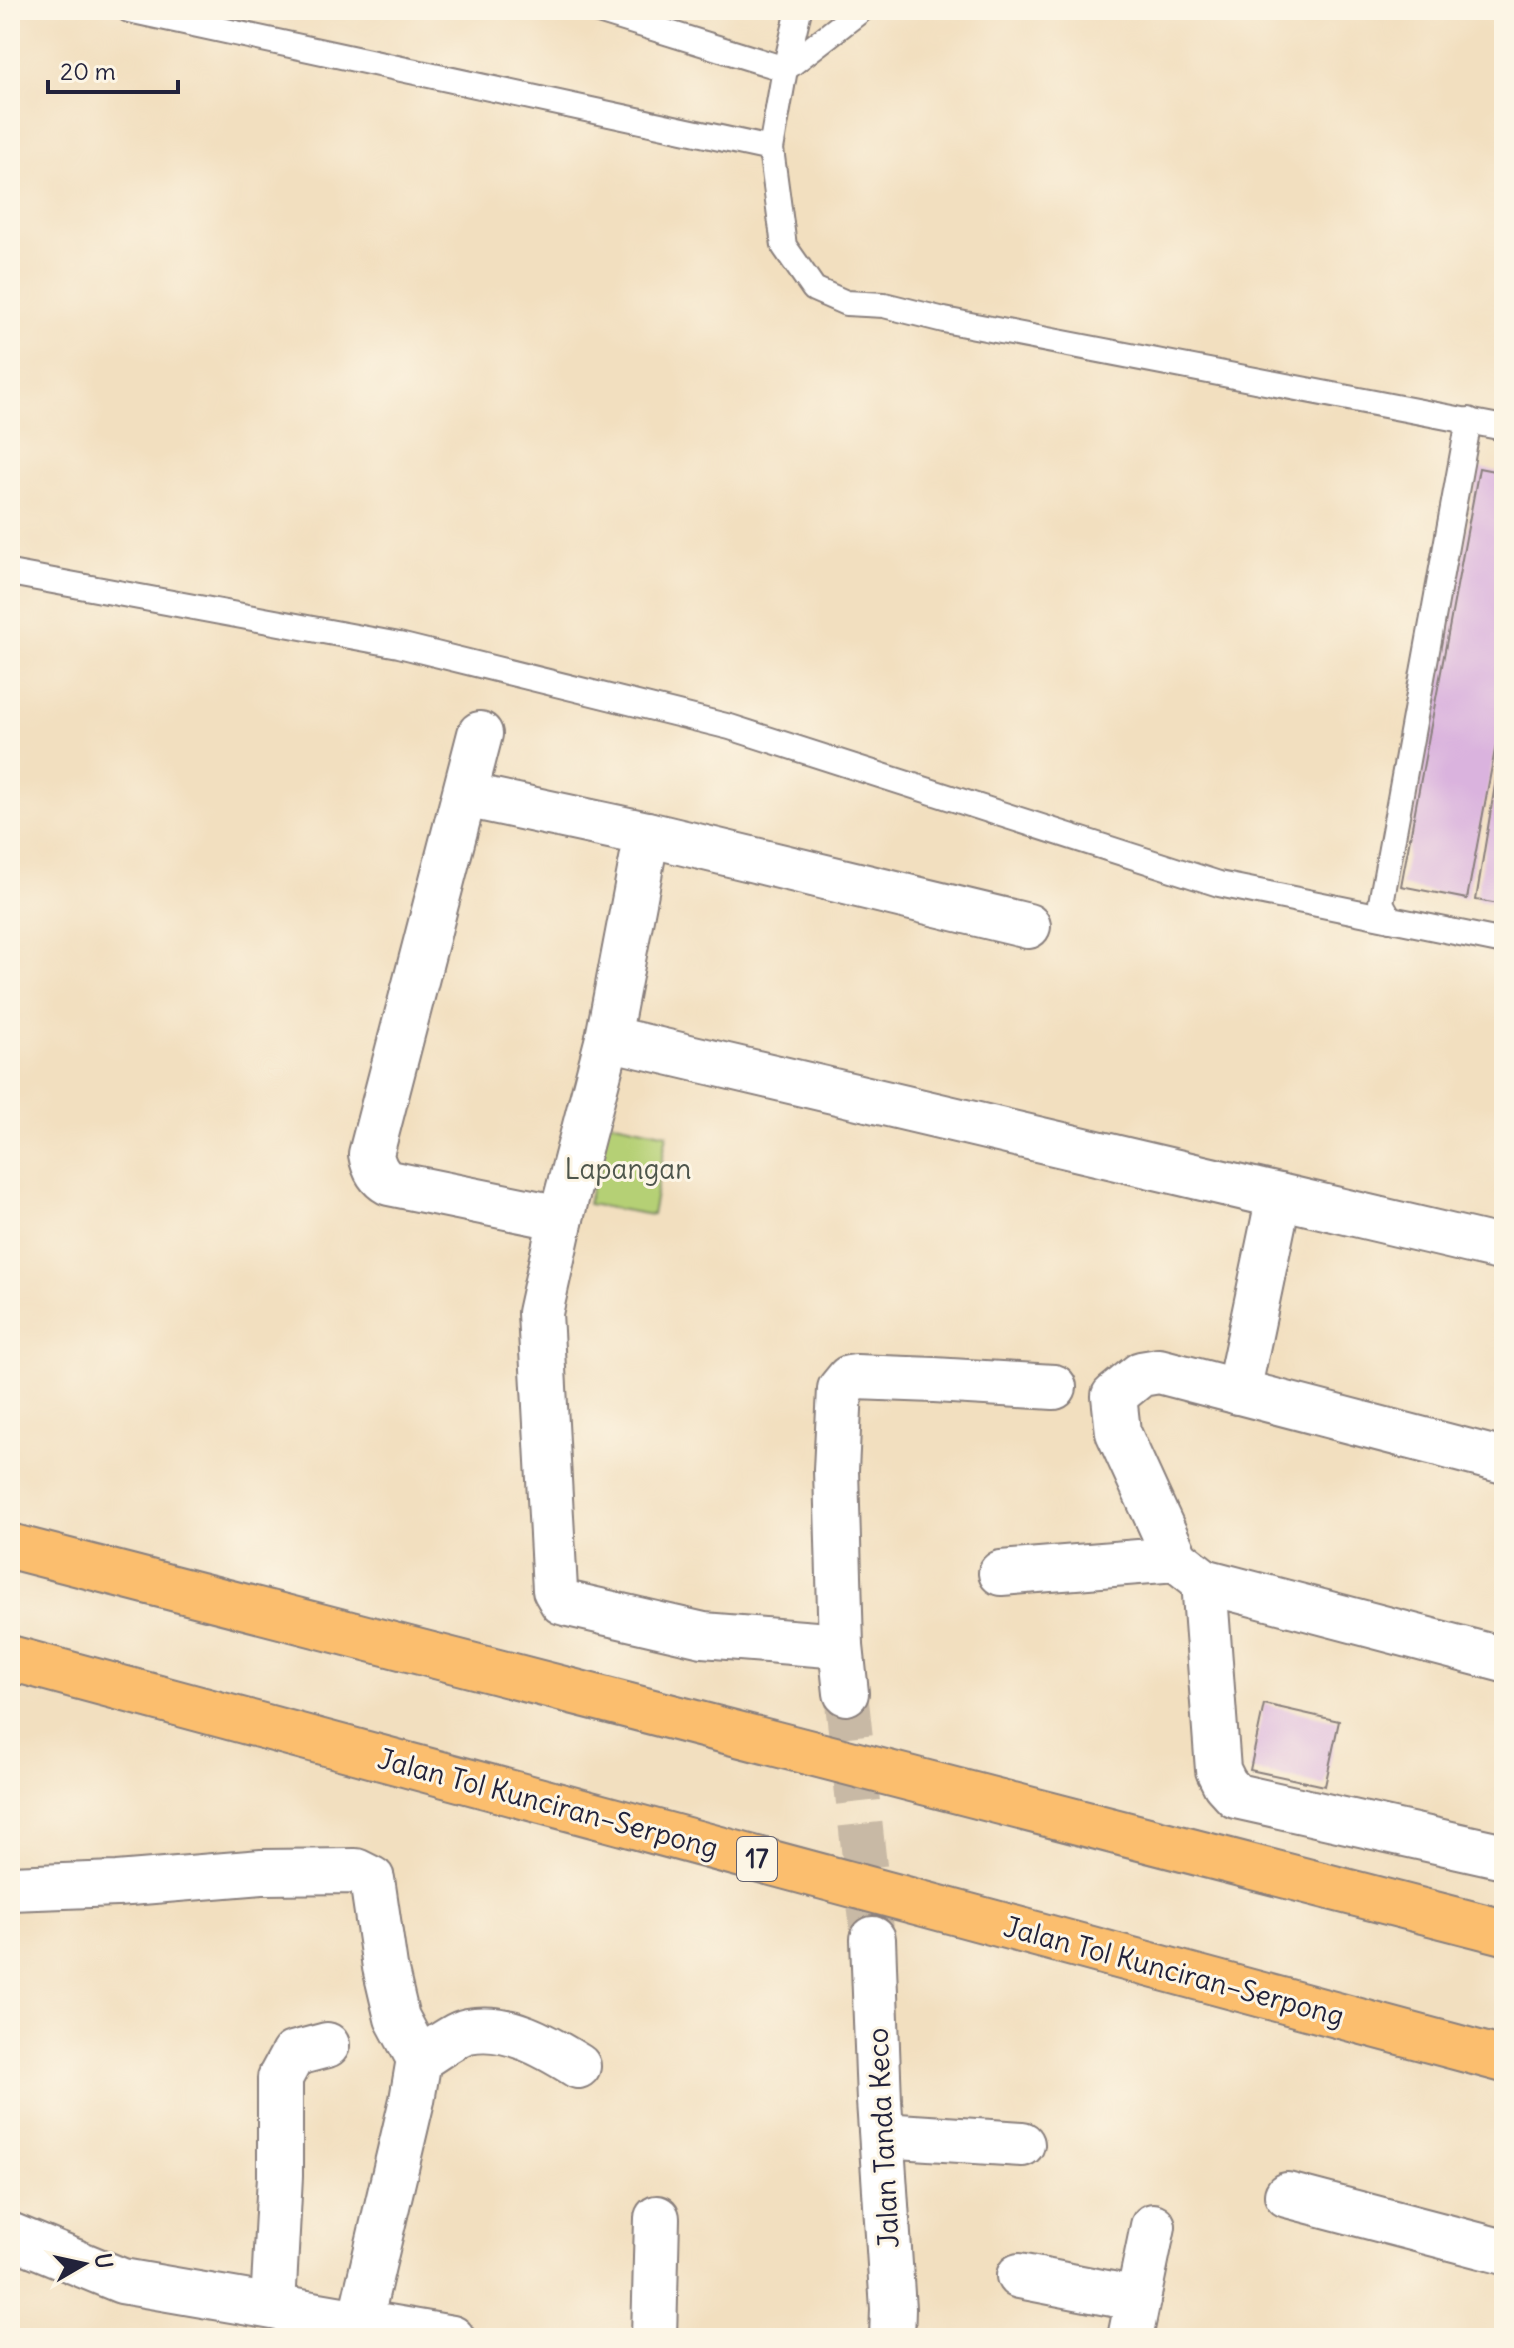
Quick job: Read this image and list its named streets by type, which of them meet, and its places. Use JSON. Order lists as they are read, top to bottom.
{
  "streets": {
    "highway": ["Jalan Tol Kunciran–Serpong", "17"],
    "street": ["Jalan Tanda Keco"]
  },
  "parks": ["Lapangan"],
  "scale_bar": "20 m",
  "north": "right"
}
